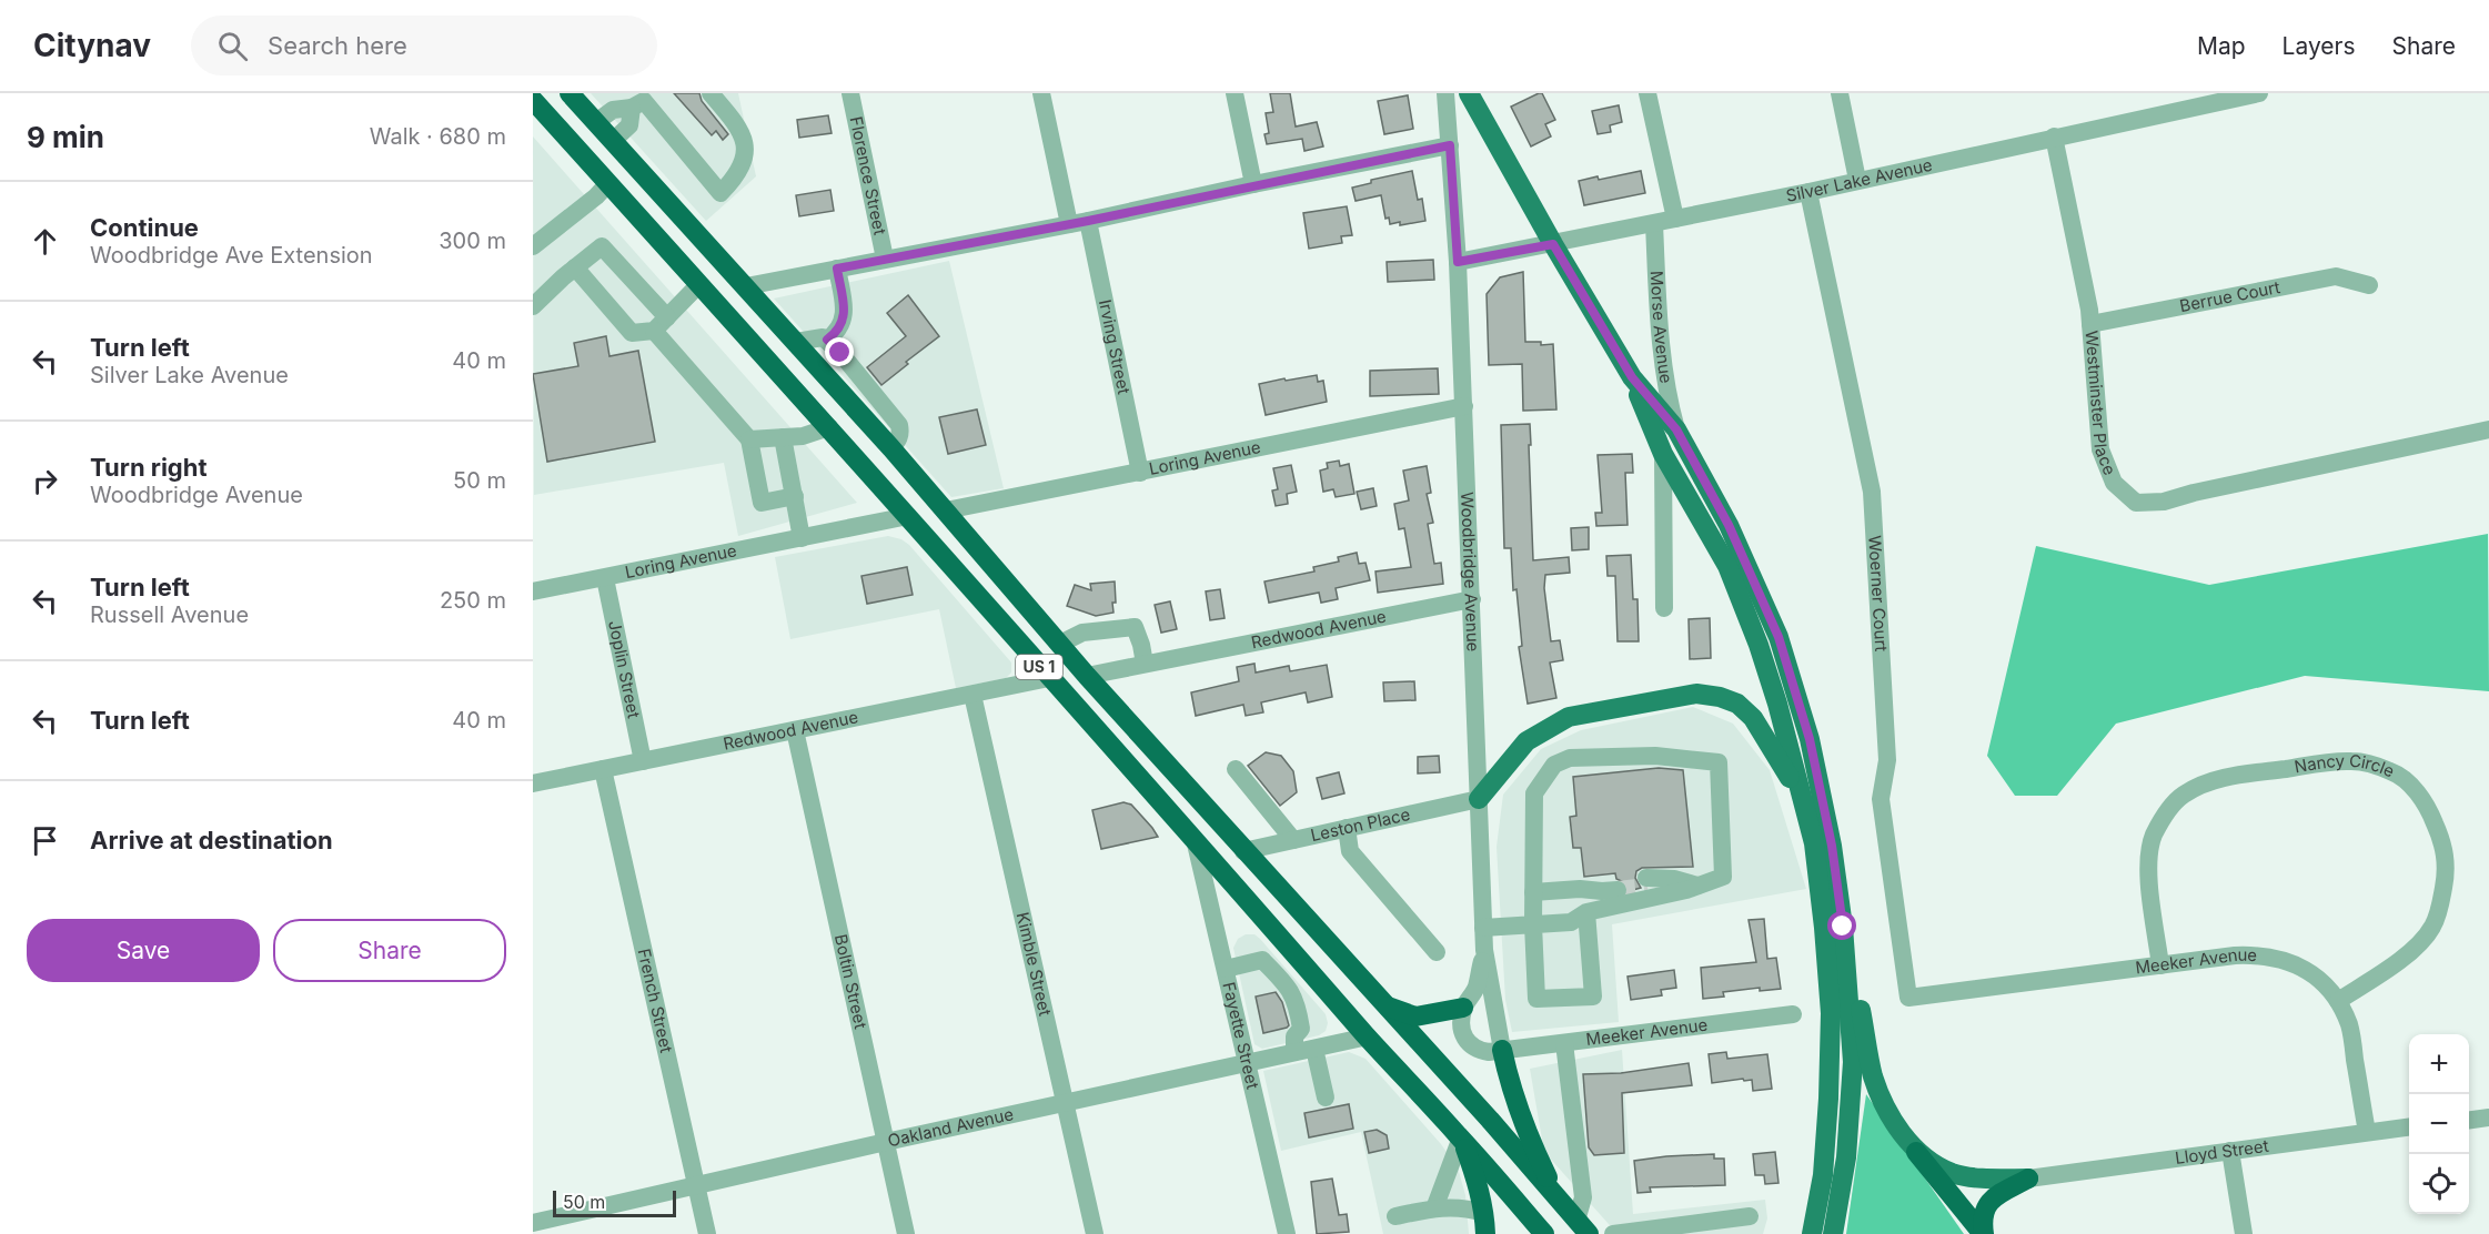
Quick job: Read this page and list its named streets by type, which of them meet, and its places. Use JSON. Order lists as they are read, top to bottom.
{
  "streets": {
    "highway": ["US 1"],
    "street": [
      "Florence Street",
      "Silver Lake Avenue",
      "Berrue Court",
      "Morse Avenue",
      "Irving Street",
      "Westminster Place",
      "Loring Avenue",
      "Woodbridge Avenue",
      "Woerner Court",
      "Redwood Avenue",
      "Joplin Street",
      "Nancy Circle",
      "Leston Place",
      "Meeker Avenue",
      "Kimble Street",
      "Boltin Street",
      "French Street",
      "Fayette Street",
      "Oakland Avenue",
      "Lloyd Street"
    ]
  },
  "crossings": [
    ["Silver Lake Avenue", "Morse Avenue"],
    ["Silver Lake Avenue", "Westminster Place"],
    ["Silver Lake Avenue", "Woodbridge Avenue"],
    ["Silver Lake Avenue", "Woerner Court"],
    ["Berrue Court", "Westminster Place"],
    ["Irving Street", "Loring Avenue"],
    ["Loring Avenue", "Woodbridge Avenue"],
    ["Loring Avenue", "US 1"],
    ["Loring Avenue", "Joplin Street"],
    ["Woodbridge Avenue", "Redwood Avenue"],
    ["Woodbridge Avenue", "Leston Place"],
    ["Woodbridge Avenue", "Meeker Avenue"],
    ["Woerner Court", "Meeker Avenue"],
    ["Redwood Avenue", "US 1"],
    ["Redwood Avenue", "Joplin Street"],
    ["Redwood Avenue", "Kimble Street"],
    ["Redwood Avenue", "Boltin Street"],
    ["Redwood Avenue", "French Street"],
    ["US 1", "Leston Place"],
    ["US 1", "Fayette Street"],
    ["US 1", "Oakland Avenue"],
    ["Nancy Circle", "Meeker Avenue"],
    ["Meeker Avenue", "Lloyd Street"],
    ["Kimble Street", "Oakland Avenue"],
    ["Boltin Street", "Oakland Avenue"],
    ["French Street", "Oakland Avenue"],
    ["Fayette Street", "Oakland Avenue"]
  ],
  "scale_bar": "50 m",
  "page": {
    "header": "Citynav",
    "search": "Search here",
    "nav": ["Map", "Layers", "Share"],
    "heading": ["9 min", "Walk · 680 m"],
    "list": [
      ["Continue", "Woodbridge Ave Extension", "300 m"],
      ["Turn left", "Silver Lake Avenue", "40 m"],
      ["Turn right", "Woodbridge Avenue", "50 m"],
      ["Turn left", "Russell Avenue", "250 m"],
      ["Turn left", "40 m"],
      "Arrive at destination"
    ],
    "buttons": ["Save", "Share"],
    "map_buttons": ["+", "−"],
    "scale": "50 m"
  }
}
